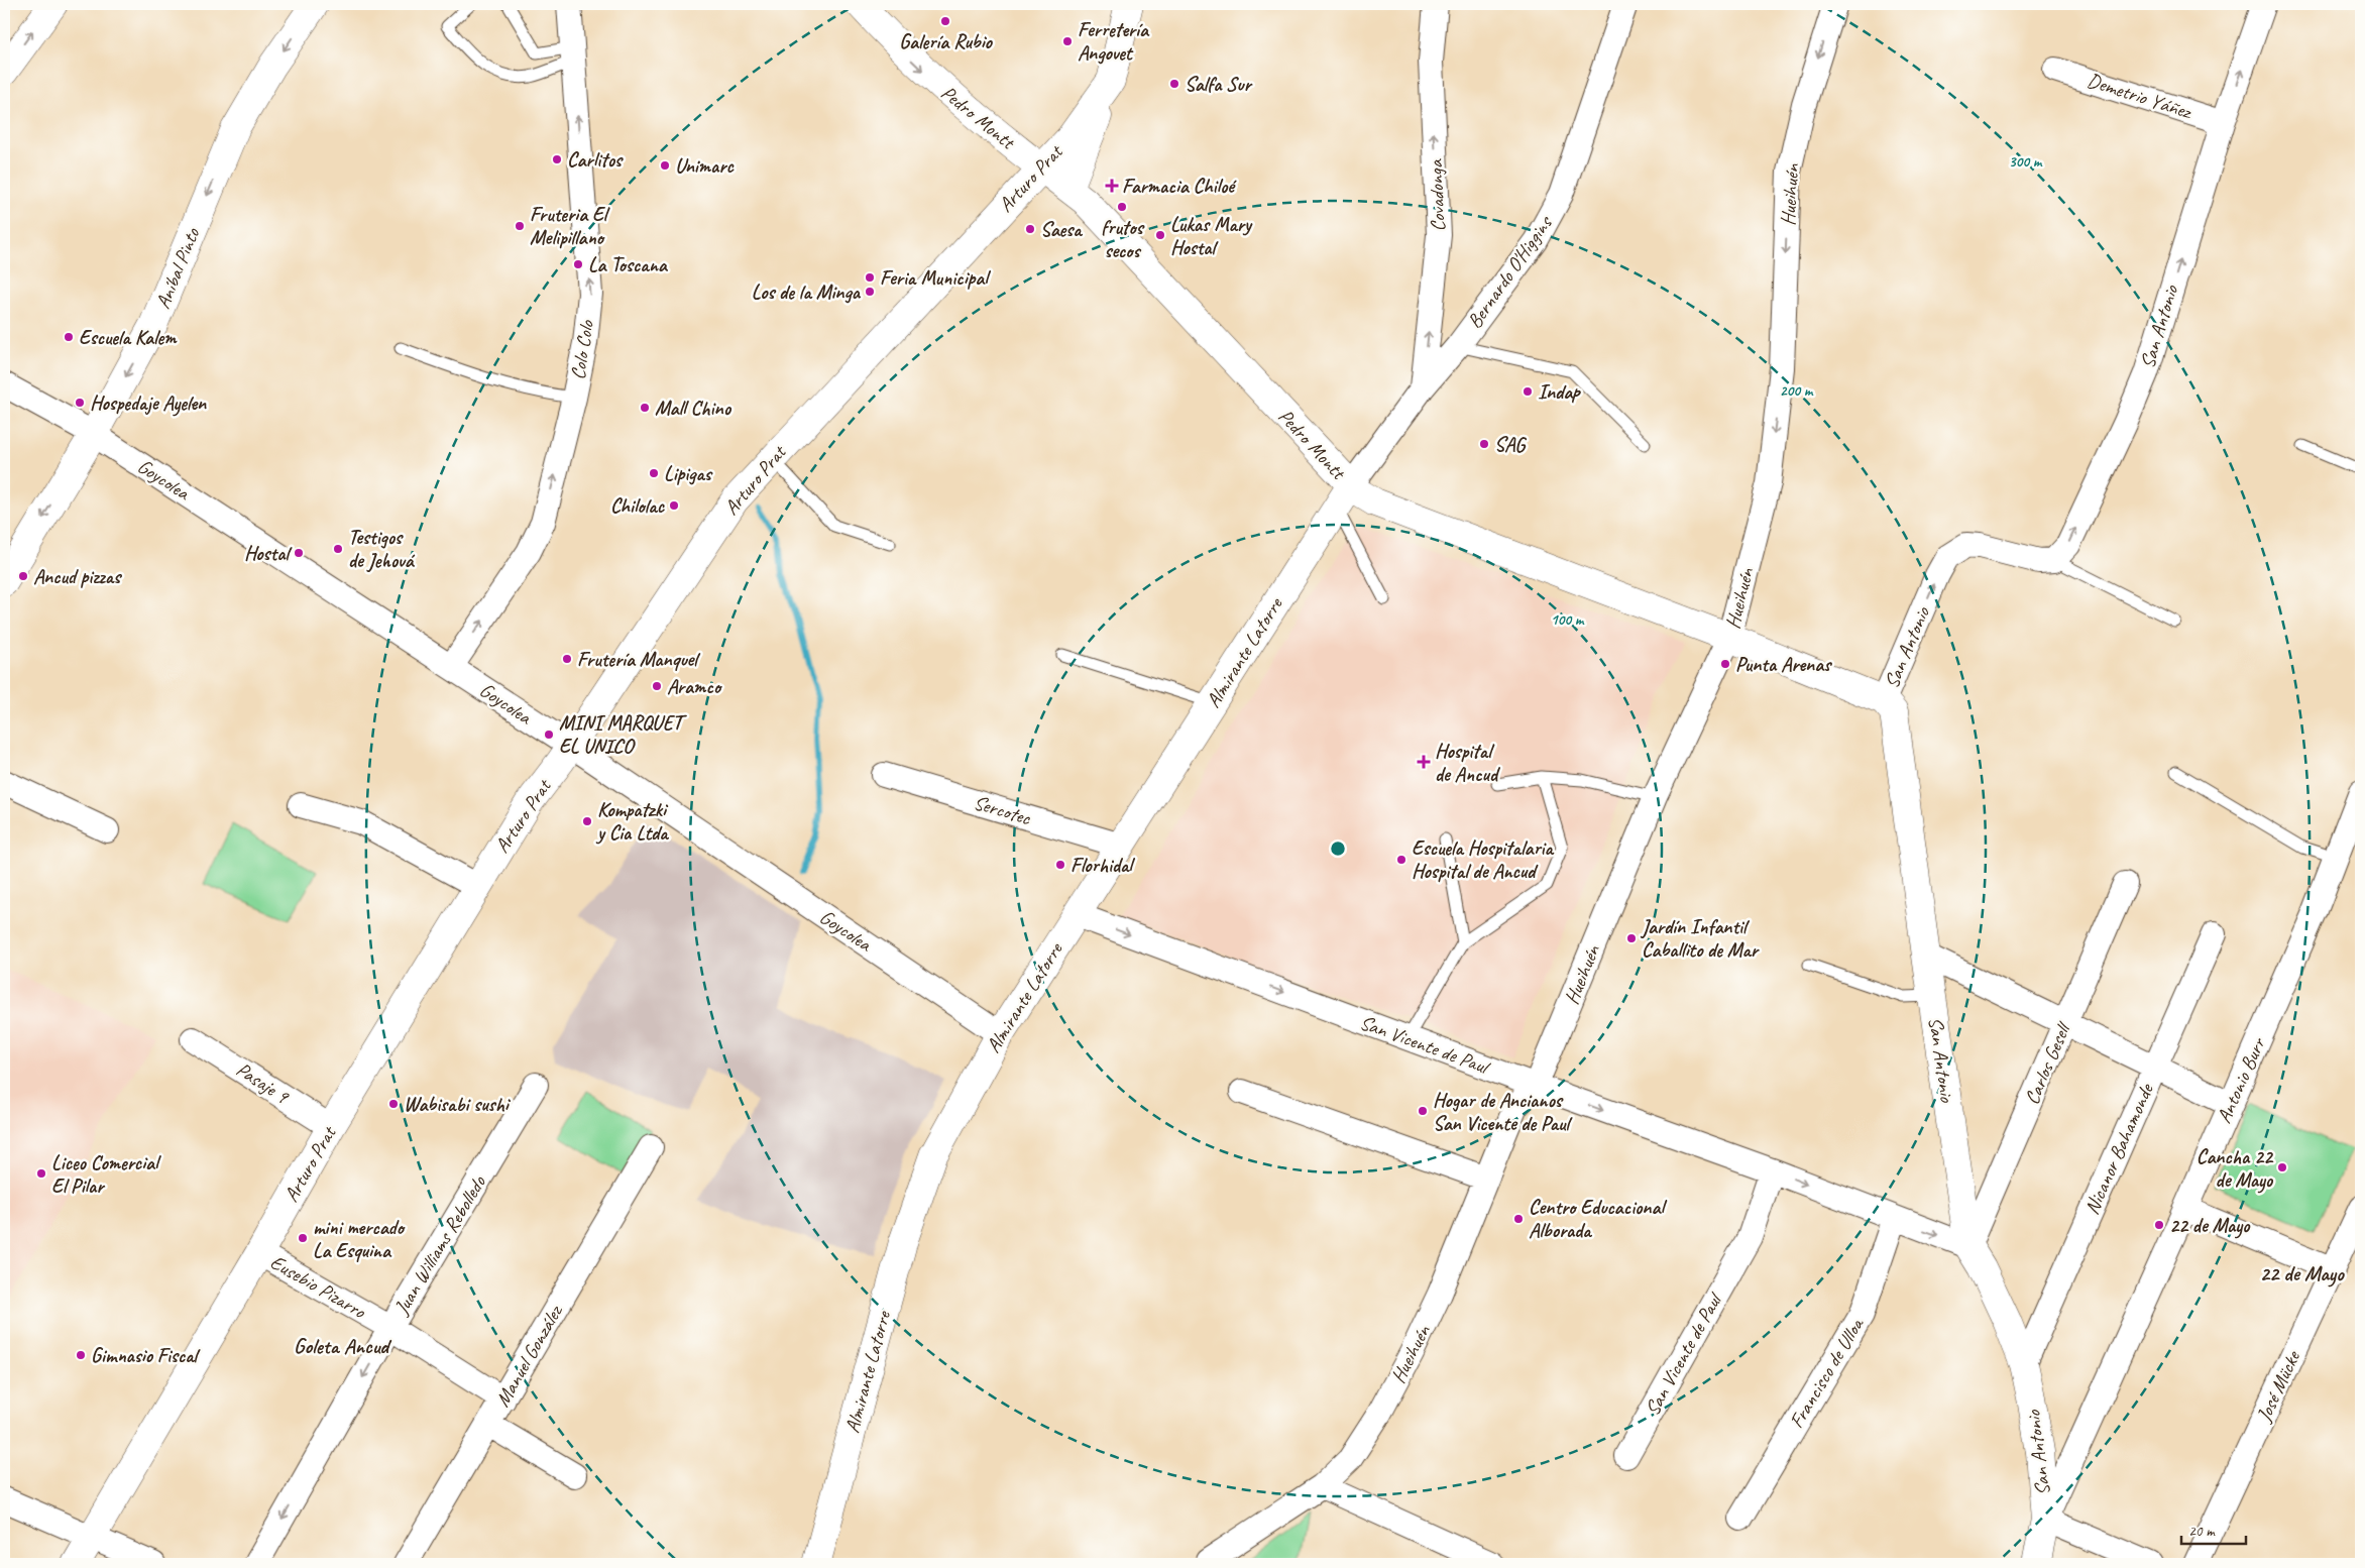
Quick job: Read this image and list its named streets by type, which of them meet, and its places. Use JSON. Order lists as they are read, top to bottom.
{
  "streets": {
    "main road": [
      "Pedro Montt",
      "Arturo Prat",
      "Aníbal Pinto",
      "San Antonio",
      "Almirante Latorre",
      "Antonio Burr"
    ],
    "street": [
      "Demetrio Yáñez",
      "Hueihuén",
      "Covadonga",
      "Bernardo O'Higgins",
      "Colo Colo",
      "Goycolea",
      "Sercotec",
      "San Vicente de Paul",
      "Carlos Gesell",
      "Pasaje 9",
      "Nicanor Bahamonde",
      "Juan Williams Rebolledo",
      "Eusebio Pizarro",
      "Manuel González",
      "Francisco de Ulloa",
      "José Mücke"
    ]
  },
  "crossings": [
    ["Demetrio Yáñez", "San Antonio"],
    ["Pedro Montt", "Arturo Prat"],
    ["Pedro Montt", "Hueihuén"],
    ["Pedro Montt", "Bernardo O'Higgins"],
    ["Pedro Montt", "San Antonio"],
    ["Pedro Montt", "Almirante Latorre"],
    ["Arturo Prat", "Goycolea"],
    ["Arturo Prat", "Pasaje 9"],
    ["Arturo Prat", "Eusebio Pizarro"],
    ["Hueihuén", "San Vicente de Paul"],
    ["Covadonga", "Bernardo O'Higgins"],
    ["Aníbal Pinto", "Goycolea"],
    ["Bernardo O'Higgins", "Almirante Latorre"],
    ["San Antonio", "San Vicente de Paul"],
    ["San Antonio", "Carlos Gesell"],
    ["San Antonio", "Antonio Burr"],
    ["San Antonio", "Nicanor Bahamonde"],
    ["Colo Colo", "Goycolea"],
    ["Goycolea", "Almirante Latorre"],
    ["Almirante Latorre", "Sercotec"],
    ["Almirante Latorre", "San Vicente de Paul"],
    ["San Vicente de Paul", "Carlos Gesell"],
    ["San Vicente de Paul", "Francisco de Ulloa"],
    ["Juan Williams Rebolledo", "Eusebio Pizarro"],
    ["Eusebio Pizarro", "Manuel González"]
  ],
  "one_way": [
    "Hueihuén",
    "Covadonga",
    "Aníbal Pinto",
    "San Antonio",
    "Colo Colo",
    "San Vicente de Paul",
    "Juan Williams Rebolledo"
  ],
  "districts": ["22 de Mayo", "Goleta Ancud"],
  "places": {
    "other": [
      "Galería Rubio",
      "Ferretería Angovet",
      "Salfa Sur",
      "Carlitos",
      "Unimarc",
      "frutos secos",
      "Fruteria El Melipillano",
      "Saesa",
      "Lukas Mary Hostal",
      "La Toscana",
      "Feria Municipal",
      "Los de la Minga",
      "Escuela Kalem",
      "Indap",
      "Hospedaje Ayelen",
      "Mall Chino",
      "SAG",
      "Lipigas",
      "Chilolac",
      "Testigos de Jehová",
      "Hostal",
      "Ancud pizzas",
      "Frutería Manquel",
      "Punta Arenas",
      "Aramco",
      "MINI MARQUET EL UNICO",
      "Kompatzki y Cia Ltda",
      "Escuela Hospitalaria Hospital de Ancud",
      "Florhidal",
      "Jardín Infantil Caballito de Mar",
      "Wabisabi sushi",
      "Hogar de Ancianos San Vicente de Paul",
      "Cancha 22 de Mayo",
      "Liceo Comercial El Pilar",
      "Centro Educacional Alborada",
      "22 de Mayo",
      "mini mercado La Esquina",
      "Gimnasio Fiscal"
    ],
    "health": ["Farmacia Chiloé", "Hospital de Ancud"]
  },
  "scale_bar": "20 m",
  "rings": ["300 m", "200 m", "100 m"]
}
